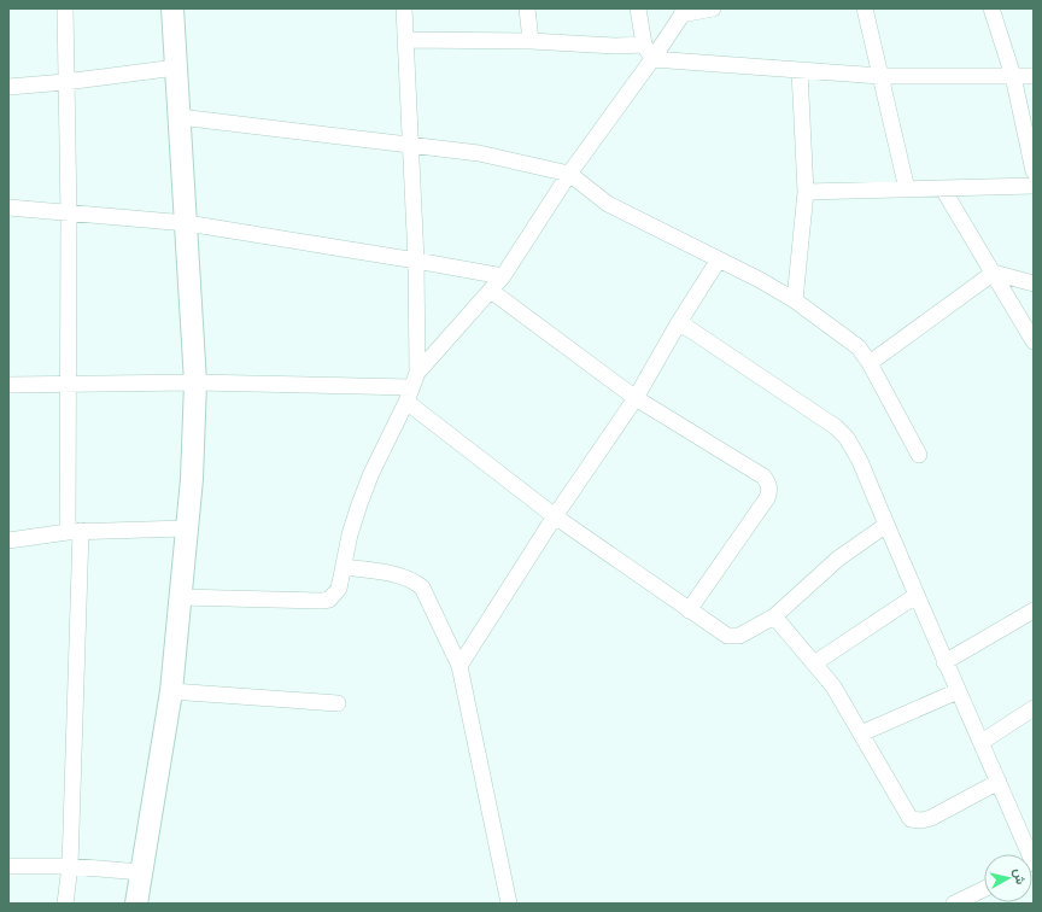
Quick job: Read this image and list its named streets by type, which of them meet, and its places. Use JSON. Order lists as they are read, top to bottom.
{
  "north": "right"
}
